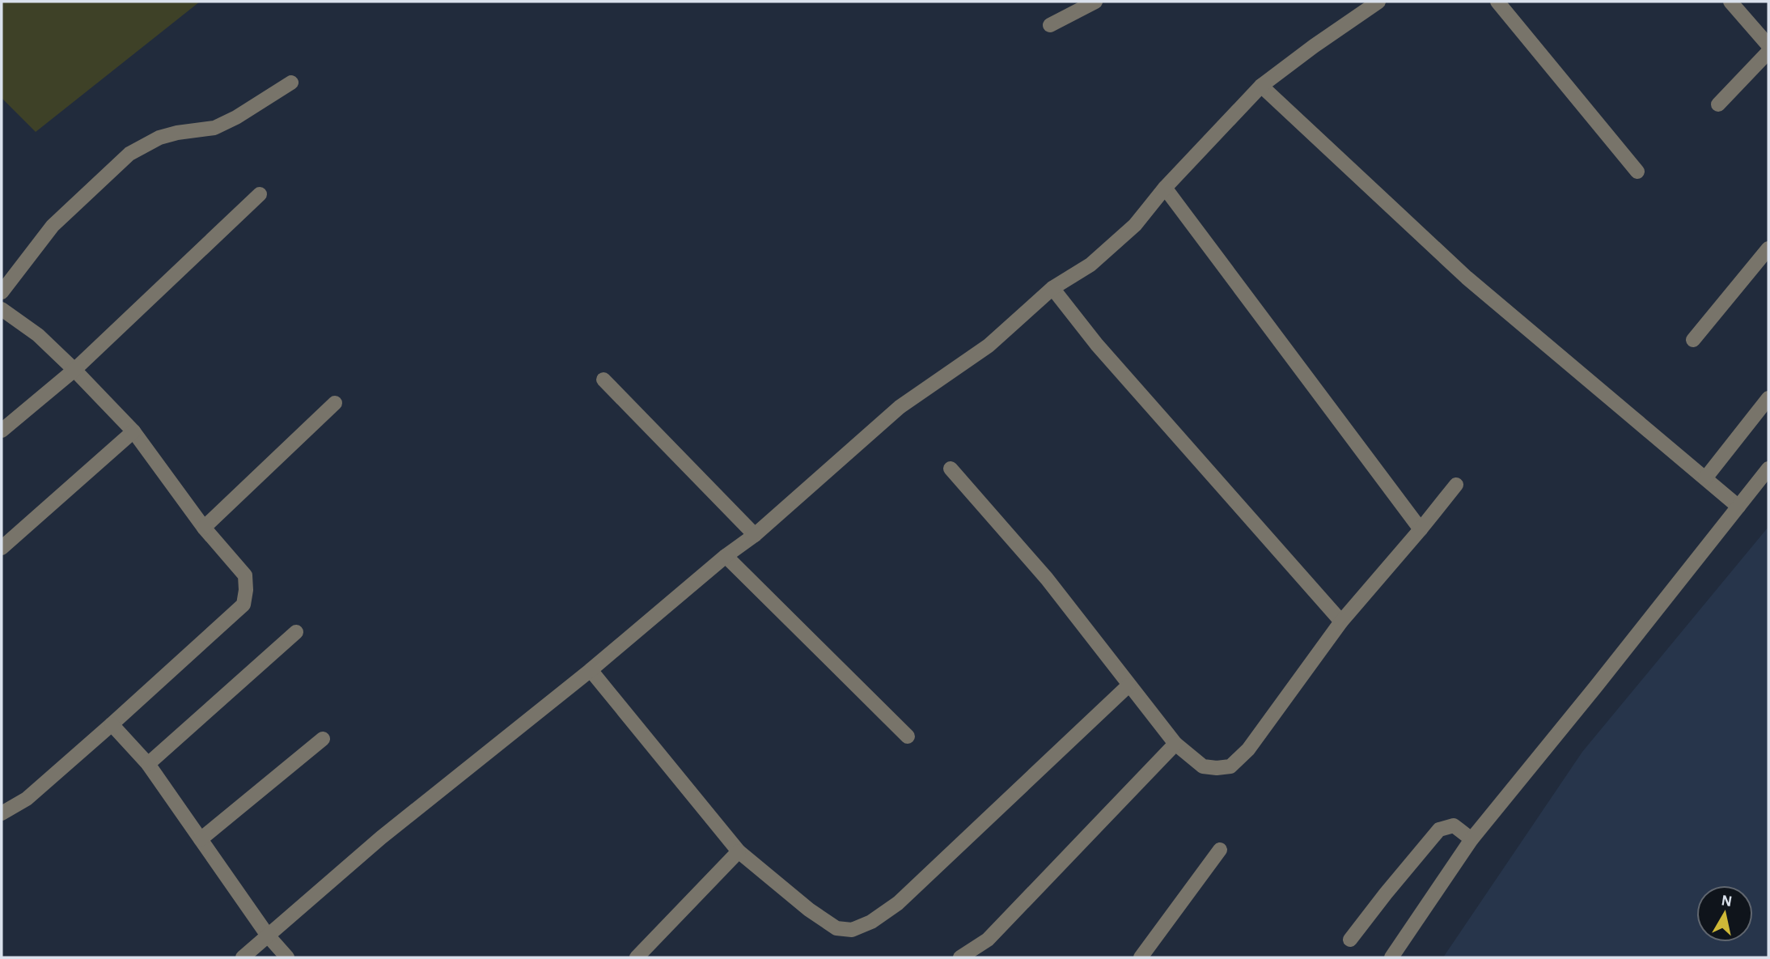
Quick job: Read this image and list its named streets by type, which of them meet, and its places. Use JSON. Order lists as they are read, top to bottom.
{
  "north": "top"
}
